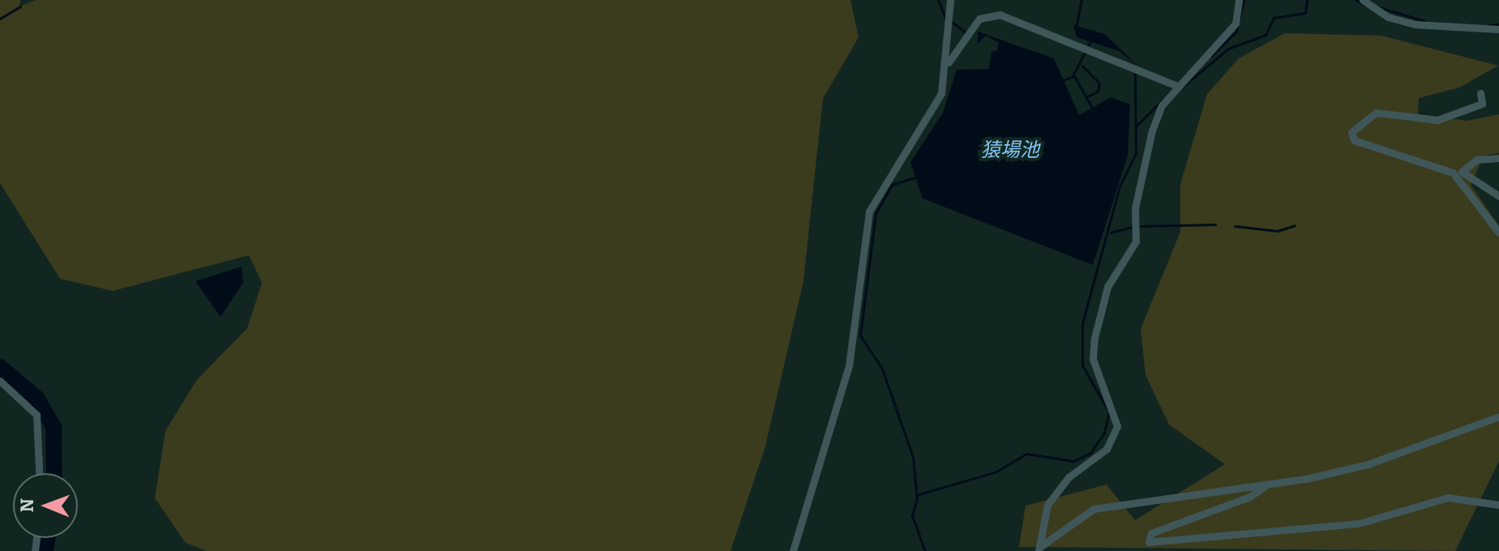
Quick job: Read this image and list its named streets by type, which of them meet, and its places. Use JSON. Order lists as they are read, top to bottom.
{
  "water": ["猿場池"],
  "north": "left"
}
